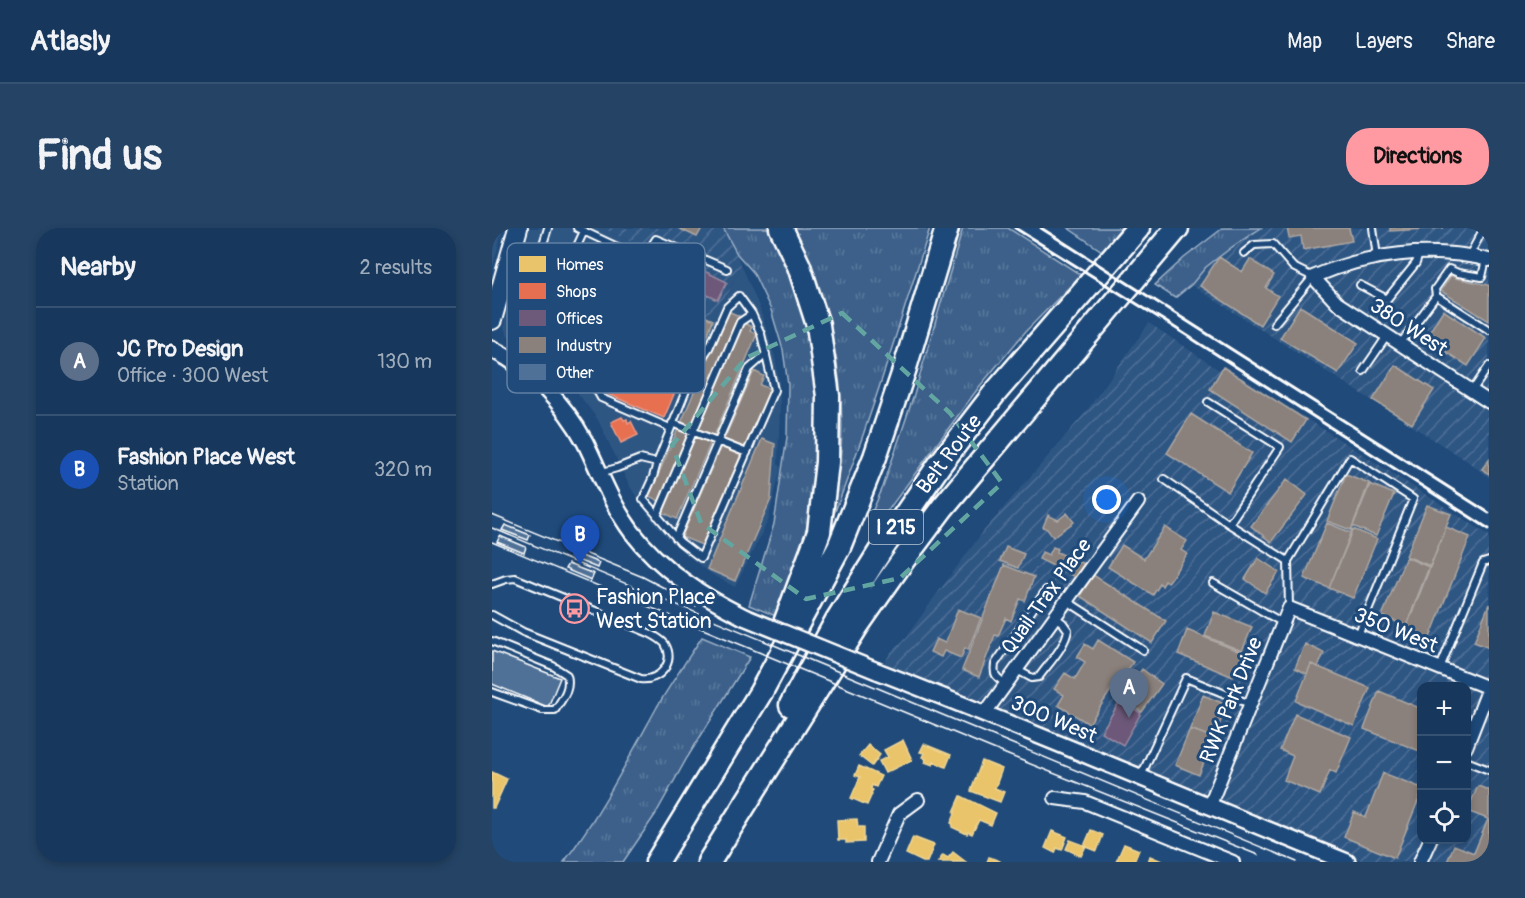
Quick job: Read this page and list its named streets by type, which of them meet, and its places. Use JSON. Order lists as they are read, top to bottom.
{
  "streets": {
    "highway": ["Belt Route", "I 215"],
    "street": [
      "380 West",
      "Quail Trax Place",
      "350 West",
      "RWK Park Drive",
      "300 West"
    ]
  },
  "crossings": [
    ["Quail Trax Place", "300 West"],
    ["350 West", "RWK Park Drive"],
    ["RWK Park Drive", "300 West"]
  ],
  "places": {
    "bus stop": ["Fashion Place West Station"]
  },
  "legend": [
    "Homes",
    "Shops",
    "Offices",
    "Industry",
    "Other"
  ],
  "page": {
    "header": "Atlasly",
    "nav": ["Map", "Layers", "Share"],
    "buttons": "Directions",
    "title": "Find us",
    "heading": ["Nearby", "2 results"],
    "list": [
      {
        "mark": "A",
        "name": "JC Pro Design",
        "note": "Office · 300 West",
        "value": "130 m"
      },
      {
        "mark": "B",
        "name": "Fashion Place West",
        "note": "Station",
        "value": "320 m"
      }
    ],
    "pins": ["B", "A"],
    "map_buttons": ["+", "−"]
  }
}
